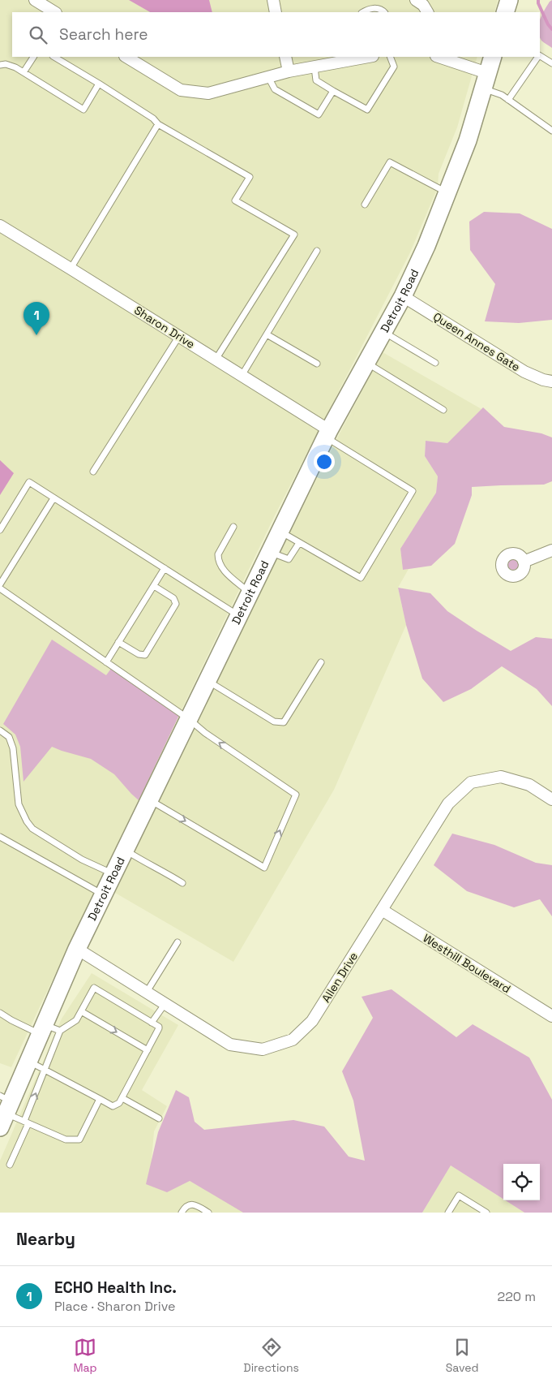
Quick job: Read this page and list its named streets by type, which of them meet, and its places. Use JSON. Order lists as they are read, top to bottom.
{
  "streets": {
    "main road": ["Detroit Road"],
    "street": [
      "Sharon Drive",
      "Queen Annes Gate",
      "Westhill Boulevard",
      "Allen Drive"
    ]
  },
  "crossings": [
    ["Detroit Road", "Sharon Drive"],
    ["Detroit Road", "Queen Annes Gate"],
    ["Detroit Road", "Allen Drive"],
    ["Westhill Boulevard", "Allen Drive"]
  ],
  "page": {
    "search": "Search here",
    "pins": "1",
    "heading": "Nearby",
    "list": [
      {
        "mark": "1",
        "name": "ECHO Health Inc.",
        "note": "Place · Sharon Drive",
        "value": "220 m"
      }
    ],
    "nav": ["Map", "Directions", "Saved"]
  }
}
